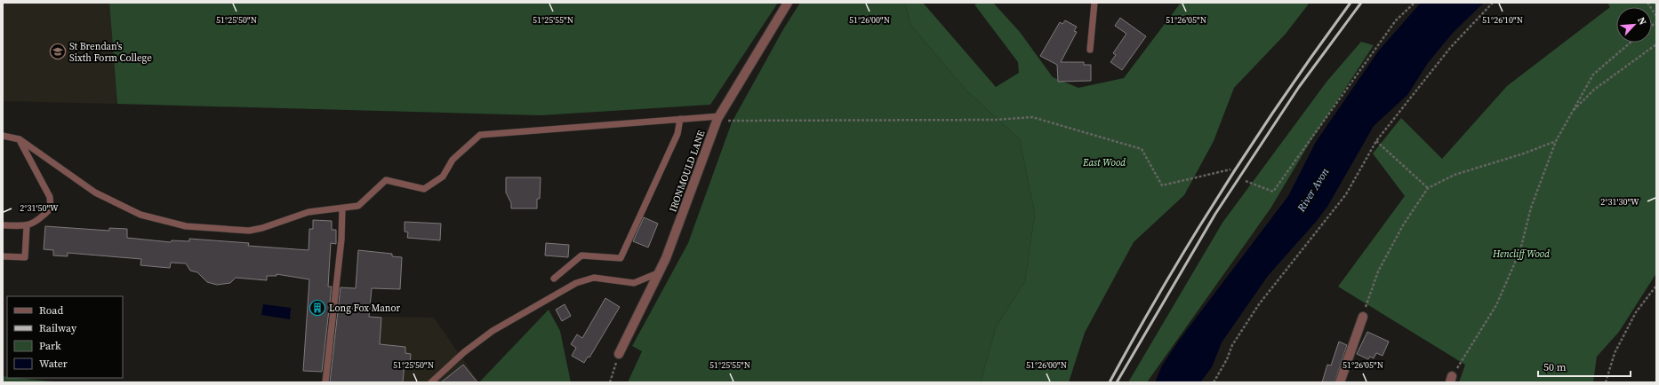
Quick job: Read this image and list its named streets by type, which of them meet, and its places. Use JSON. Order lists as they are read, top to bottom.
{
  "streets": {
    "street": ["IRONMOULD LANE"]
  },
  "water": ["River Avon"],
  "parks": ["East Wood", "Hencliff Wood"],
  "places": {
    "school or university": ["St Brendan's Sixth Form College"],
    "building": ["Long Fox Manor"]
  },
  "legend": [
    "Road",
    "Railway",
    "Park",
    "Water"
  ],
  "scale_bar": "50 m",
  "north": "top right",
  "coordinates": [
    "51°25'50\"N",
    "51°25'55\"N",
    "51°26'00\"N",
    "51°26'05\"N",
    "51°26'10\"N",
    "2°31'30\"W",
    "2°31'50\"W"
  ]
}
